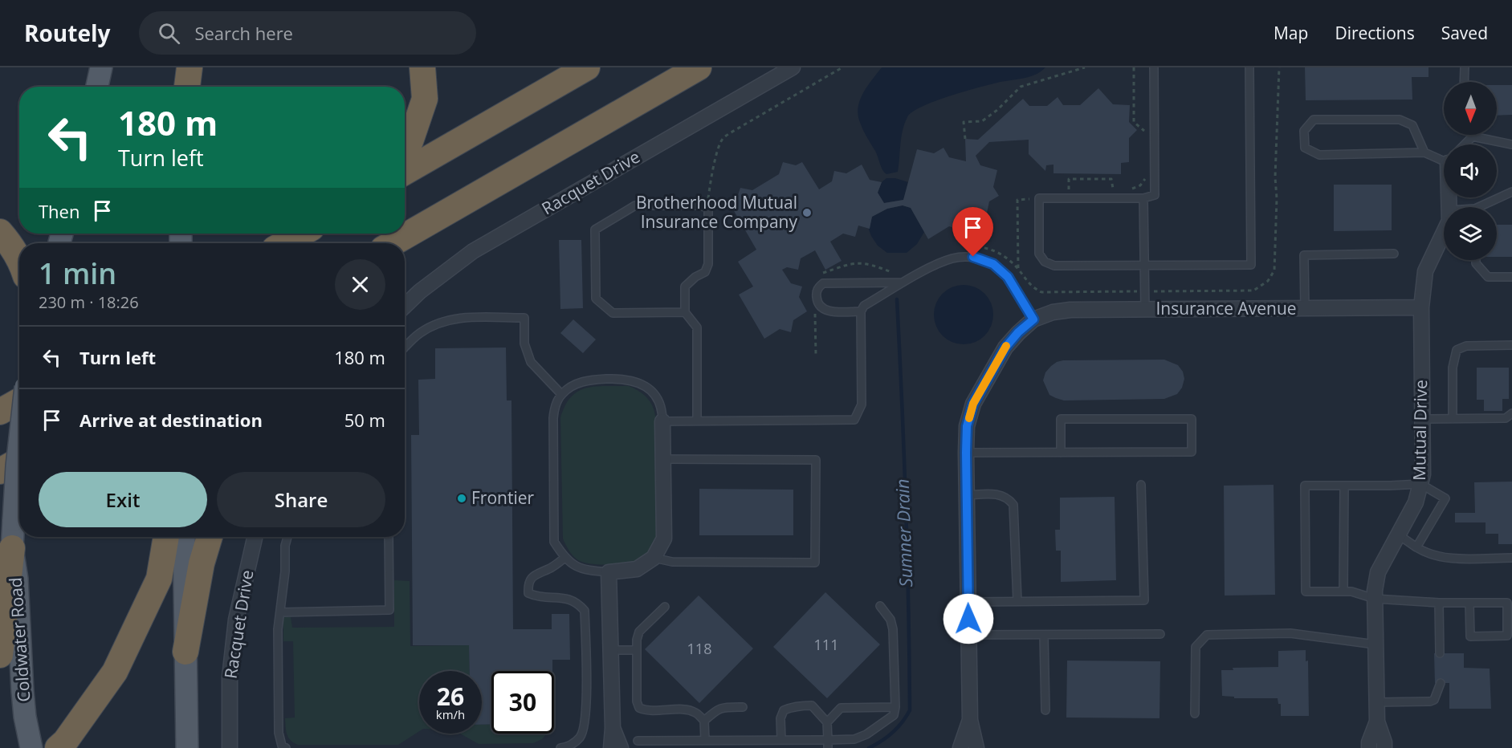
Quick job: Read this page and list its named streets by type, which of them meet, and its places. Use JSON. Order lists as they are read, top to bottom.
{
  "streets": {
    "main road": ["Coldwater Road"],
    "street": ["Racquet Drive", "Insurance Avenue", "Mutual Drive"]
  },
  "crossings": [
    ["Insurance Avenue", "Mutual Drive"]
  ],
  "water": ["Sumner Drain"],
  "places": ["Brotherhood Mutual Insurance Company", "Frontier"],
  "house_numbers": ["111", "118"],
  "north": "bottom",
  "page": {
    "header": "Routely",
    "search": "Search here",
    "nav": ["Map", "Directions", "Saved"],
    "turn": ["180 m", "Turn left"],
    "then": "Then",
    "heading": ["1 min", "230 m · 18:26"],
    "list": [
      {
        "name": "Turn left",
        "value": "180 m"
      },
      {
        "name": "Arrive at destination",
        "value": "50 m"
      }
    ],
    "buttons": ["Exit", "Share"],
    "speed": "26 km/h",
    "limit": "30"
  }
}
